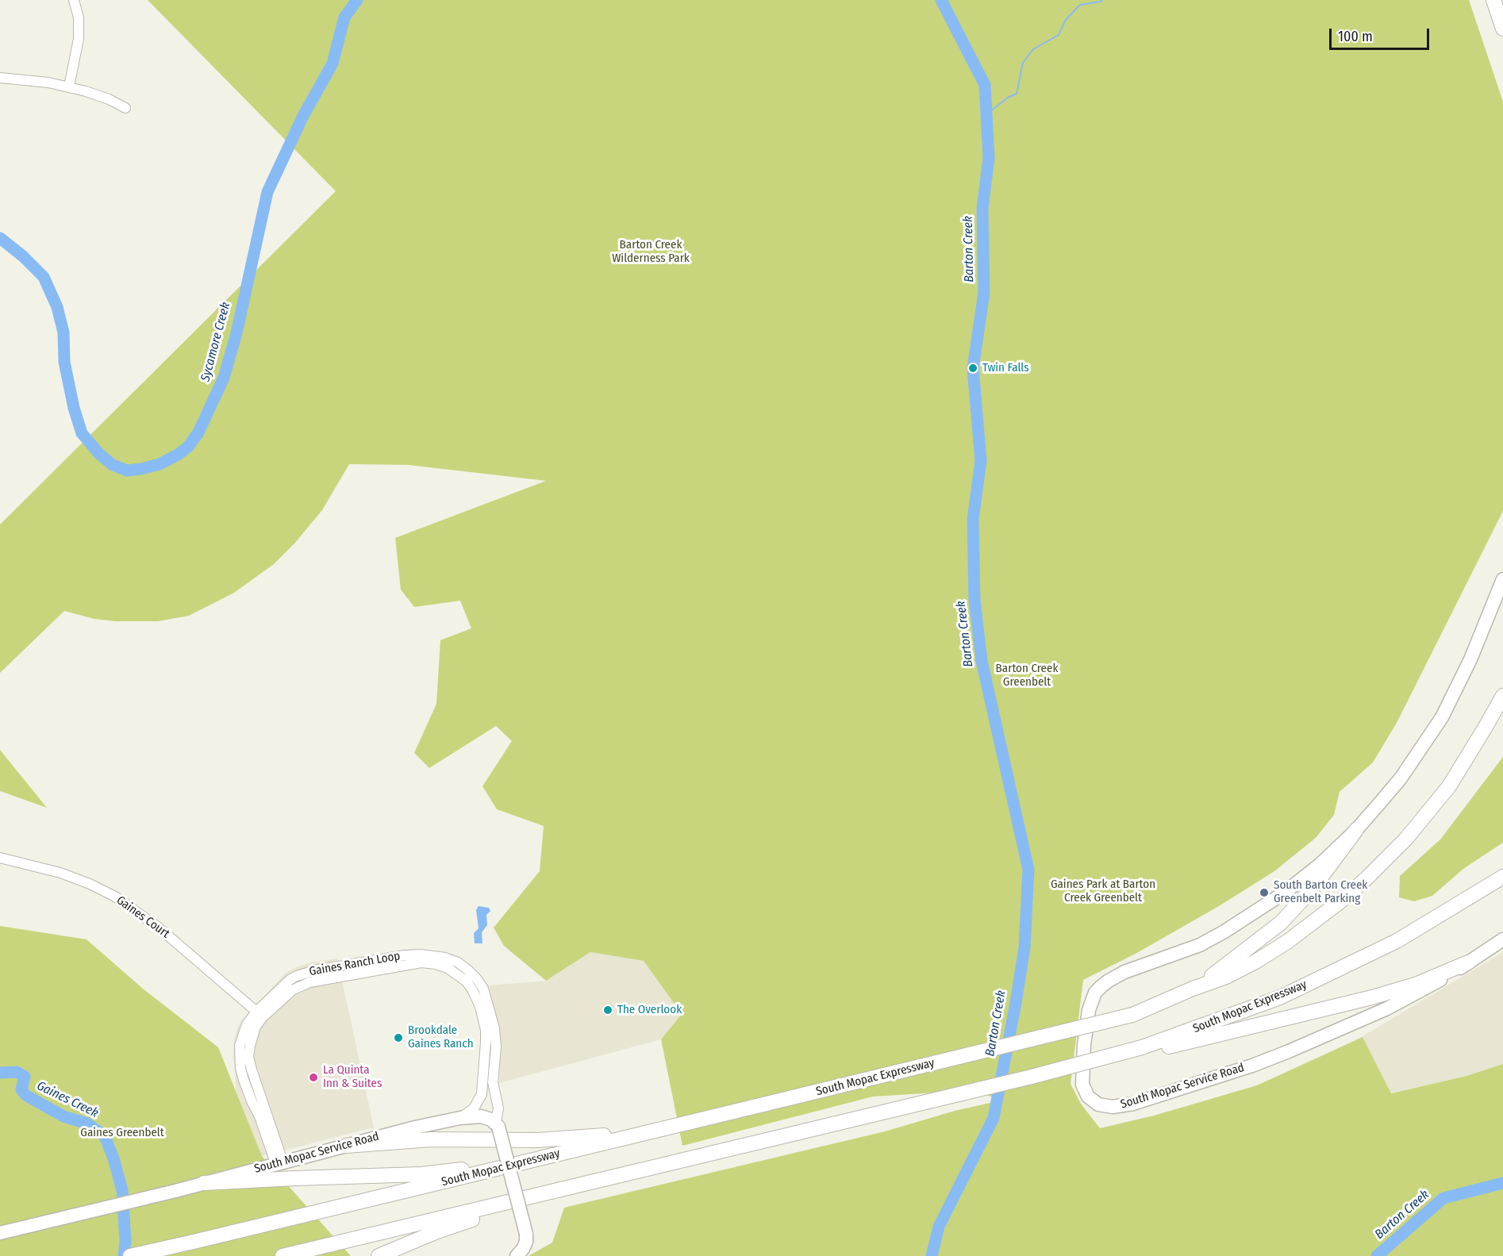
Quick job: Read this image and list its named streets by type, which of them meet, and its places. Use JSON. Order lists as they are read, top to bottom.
{
  "streets": {
    "highway": ["South Mopac Expressway"],
    "main road": ["South Mopac Service Road"],
    "street": ["Gaines Court", "Gaines Ranch Loop"]
  },
  "crossings": [
    ["Gaines Court", "Gaines Ranch Loop"],
    ["Gaines Ranch Loop", "South Mopac Service Road"]
  ],
  "water": ["Barton Creek", "Sycamore Creek", "Gaines Creek"],
  "parks": [
    "Barton Creek Wilderness Park",
    "Barton Creek Greenbelt",
    "Gaines Park at Barton Creek Greenbelt",
    "Gaines Greenbelt"
  ],
  "places": [
    "Twin Falls",
    "South Barton Creek Greenbelt Parking",
    "The Overlook",
    "Brookdale Gaines Ranch",
    "La Quinta Inn & Suites"
  ],
  "scale_bar": "100 m"
}
